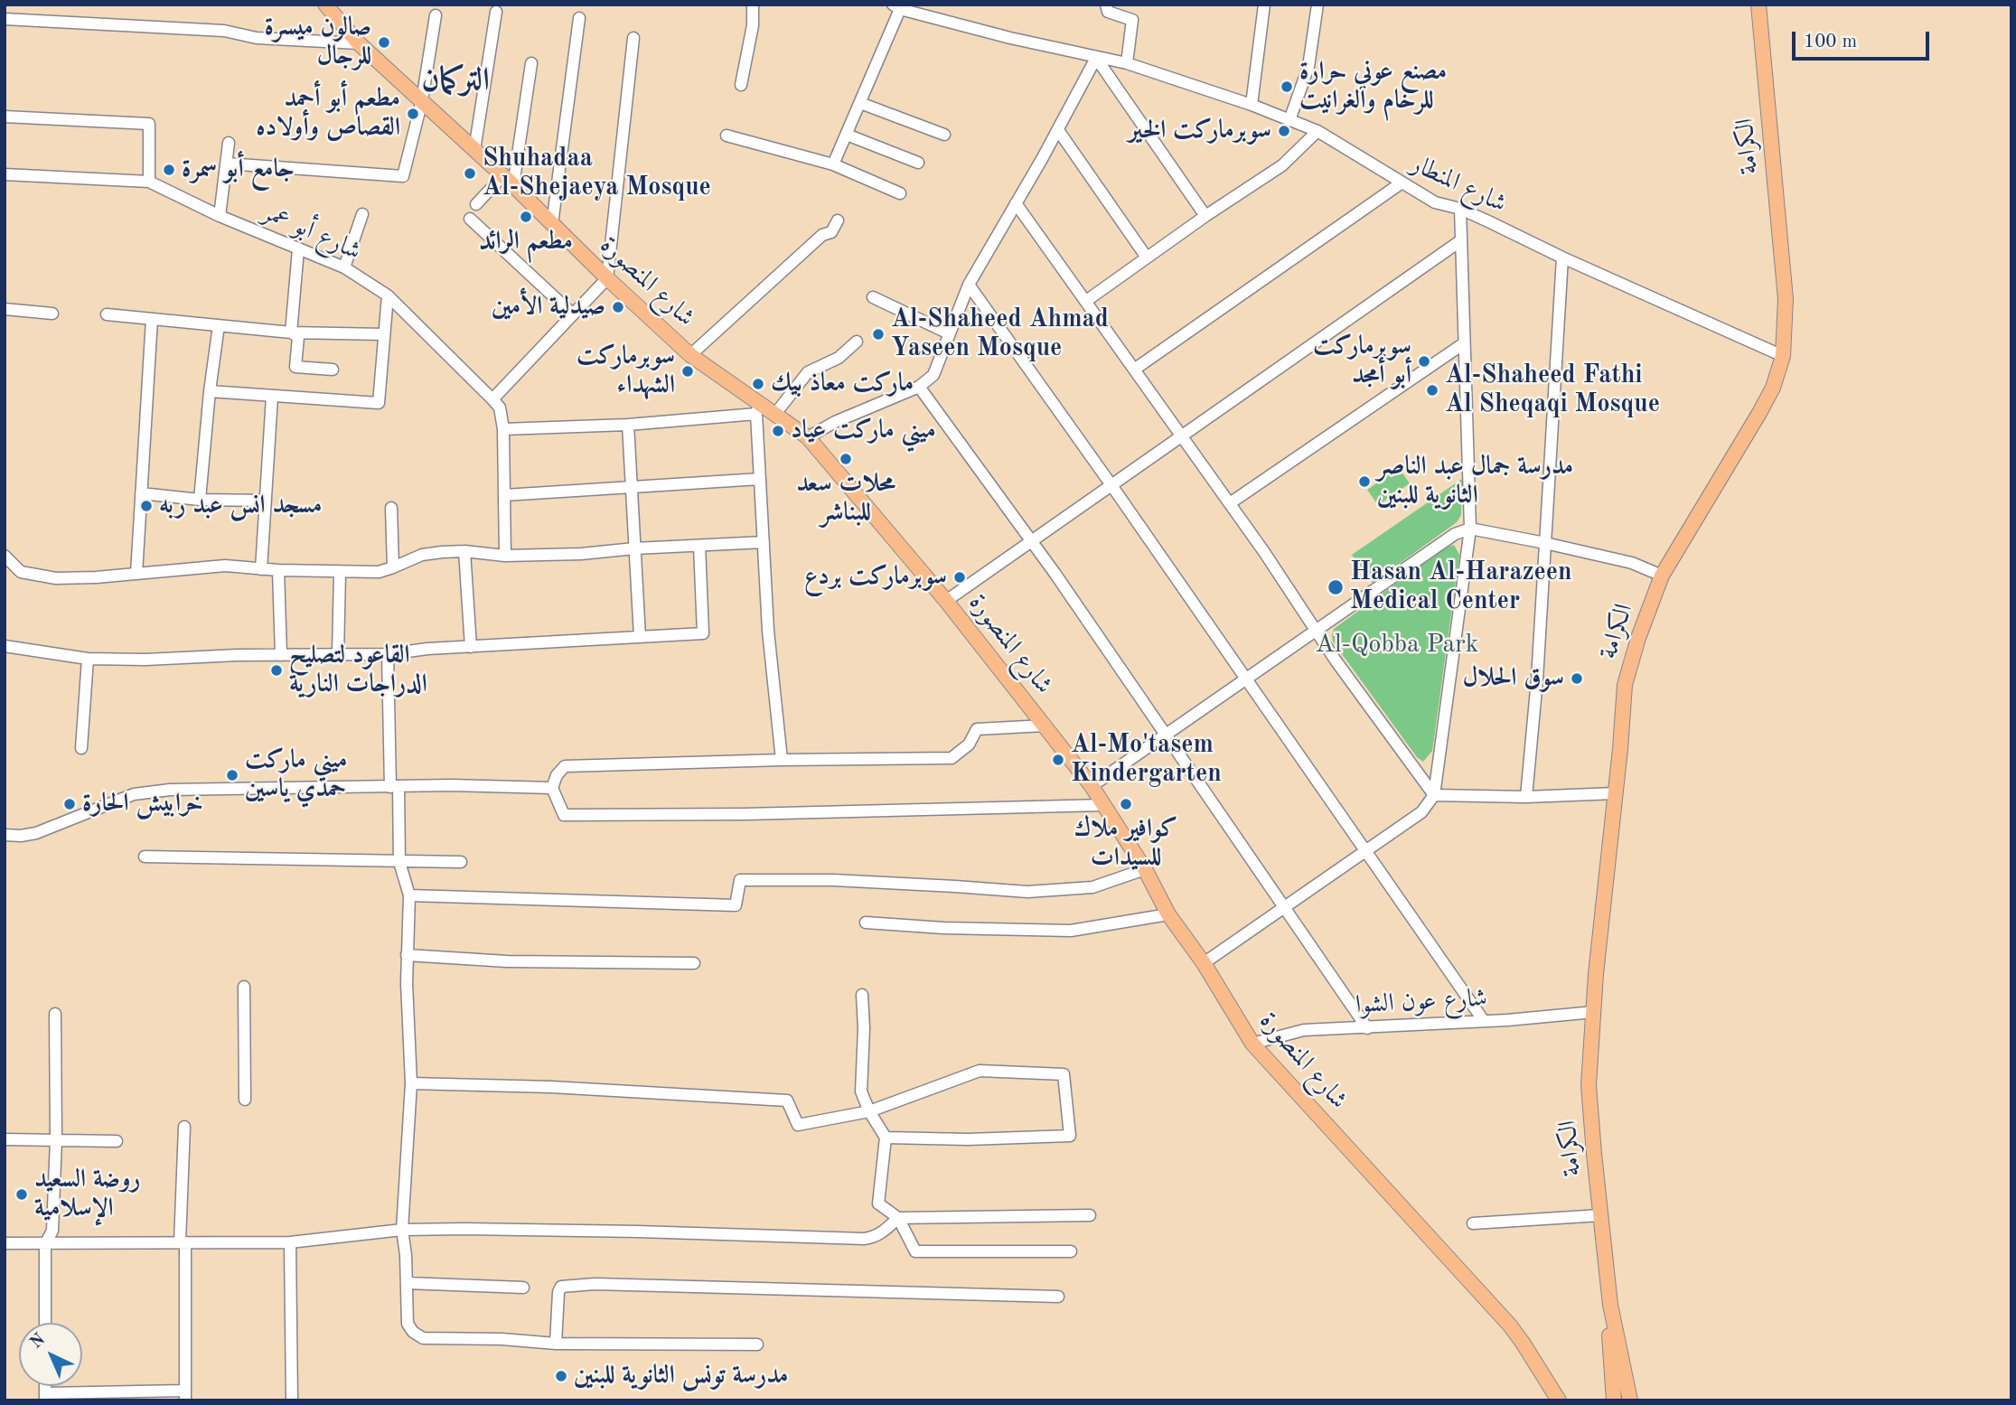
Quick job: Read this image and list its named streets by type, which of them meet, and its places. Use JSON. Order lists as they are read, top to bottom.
{
  "streets": {
    "main road": ["الكرامة", "شارع المنصورة"],
    "street": ["شارع المنطار", "شارع أبو عمر", "شارع عون الشوا"]
  },
  "crossings": [
    ["الكرامة", "شارع المنطار"],
    ["الكرامة", "شارع عون الشوا"],
    ["شارع المنصورة", "شارع عون الشوا"]
  ],
  "districts": ["التركمان"],
  "parks": ["Al-Qobba Park"],
  "places": [
    "صالون ميسرة للرجال",
    "مصنع عوني حرارة للرخام والغرانيت",
    "مطعم أبو أحمد القصاص وأولاده",
    "سوبرماركت الخير",
    "جامع أبو سمرة",
    "Shuhadaa Al-Shejaeya Mosque",
    "مطعم الرائد",
    "صيدلية الأمين",
    "Al-Shaheed Ahmad Yaseen Mosque",
    "سوبرماركت أبو أمجد",
    "سوبرماركت الشهداء",
    "ماركت معاذ بيك",
    "Al-Shaheed Fathi Al Sheqaqi Mosque",
    "ميني ماركت عياد",
    "محلات سعد للبناشر",
    "مدرسة جمال عبد الناصر الثانوية للبنين",
    "مسجد انس عبد ربه",
    "سوبرماركت بردع",
    "Hasan Al-Harazeen Medical Center",
    "القاعود لتصليح الدراجات النارية",
    "سوق الحلال",
    "Al-Mo'tasem Kindergarten",
    "ميني ماركت حمدي ياسين",
    "خرابيش الحارة",
    "كوافير ملاك للسيدات",
    "روضة السعيد الإسلامية",
    "مدرسة تونس الثانوية للبنين"
  ],
  "scale_bar": "100 m",
  "north": "top left"
}
